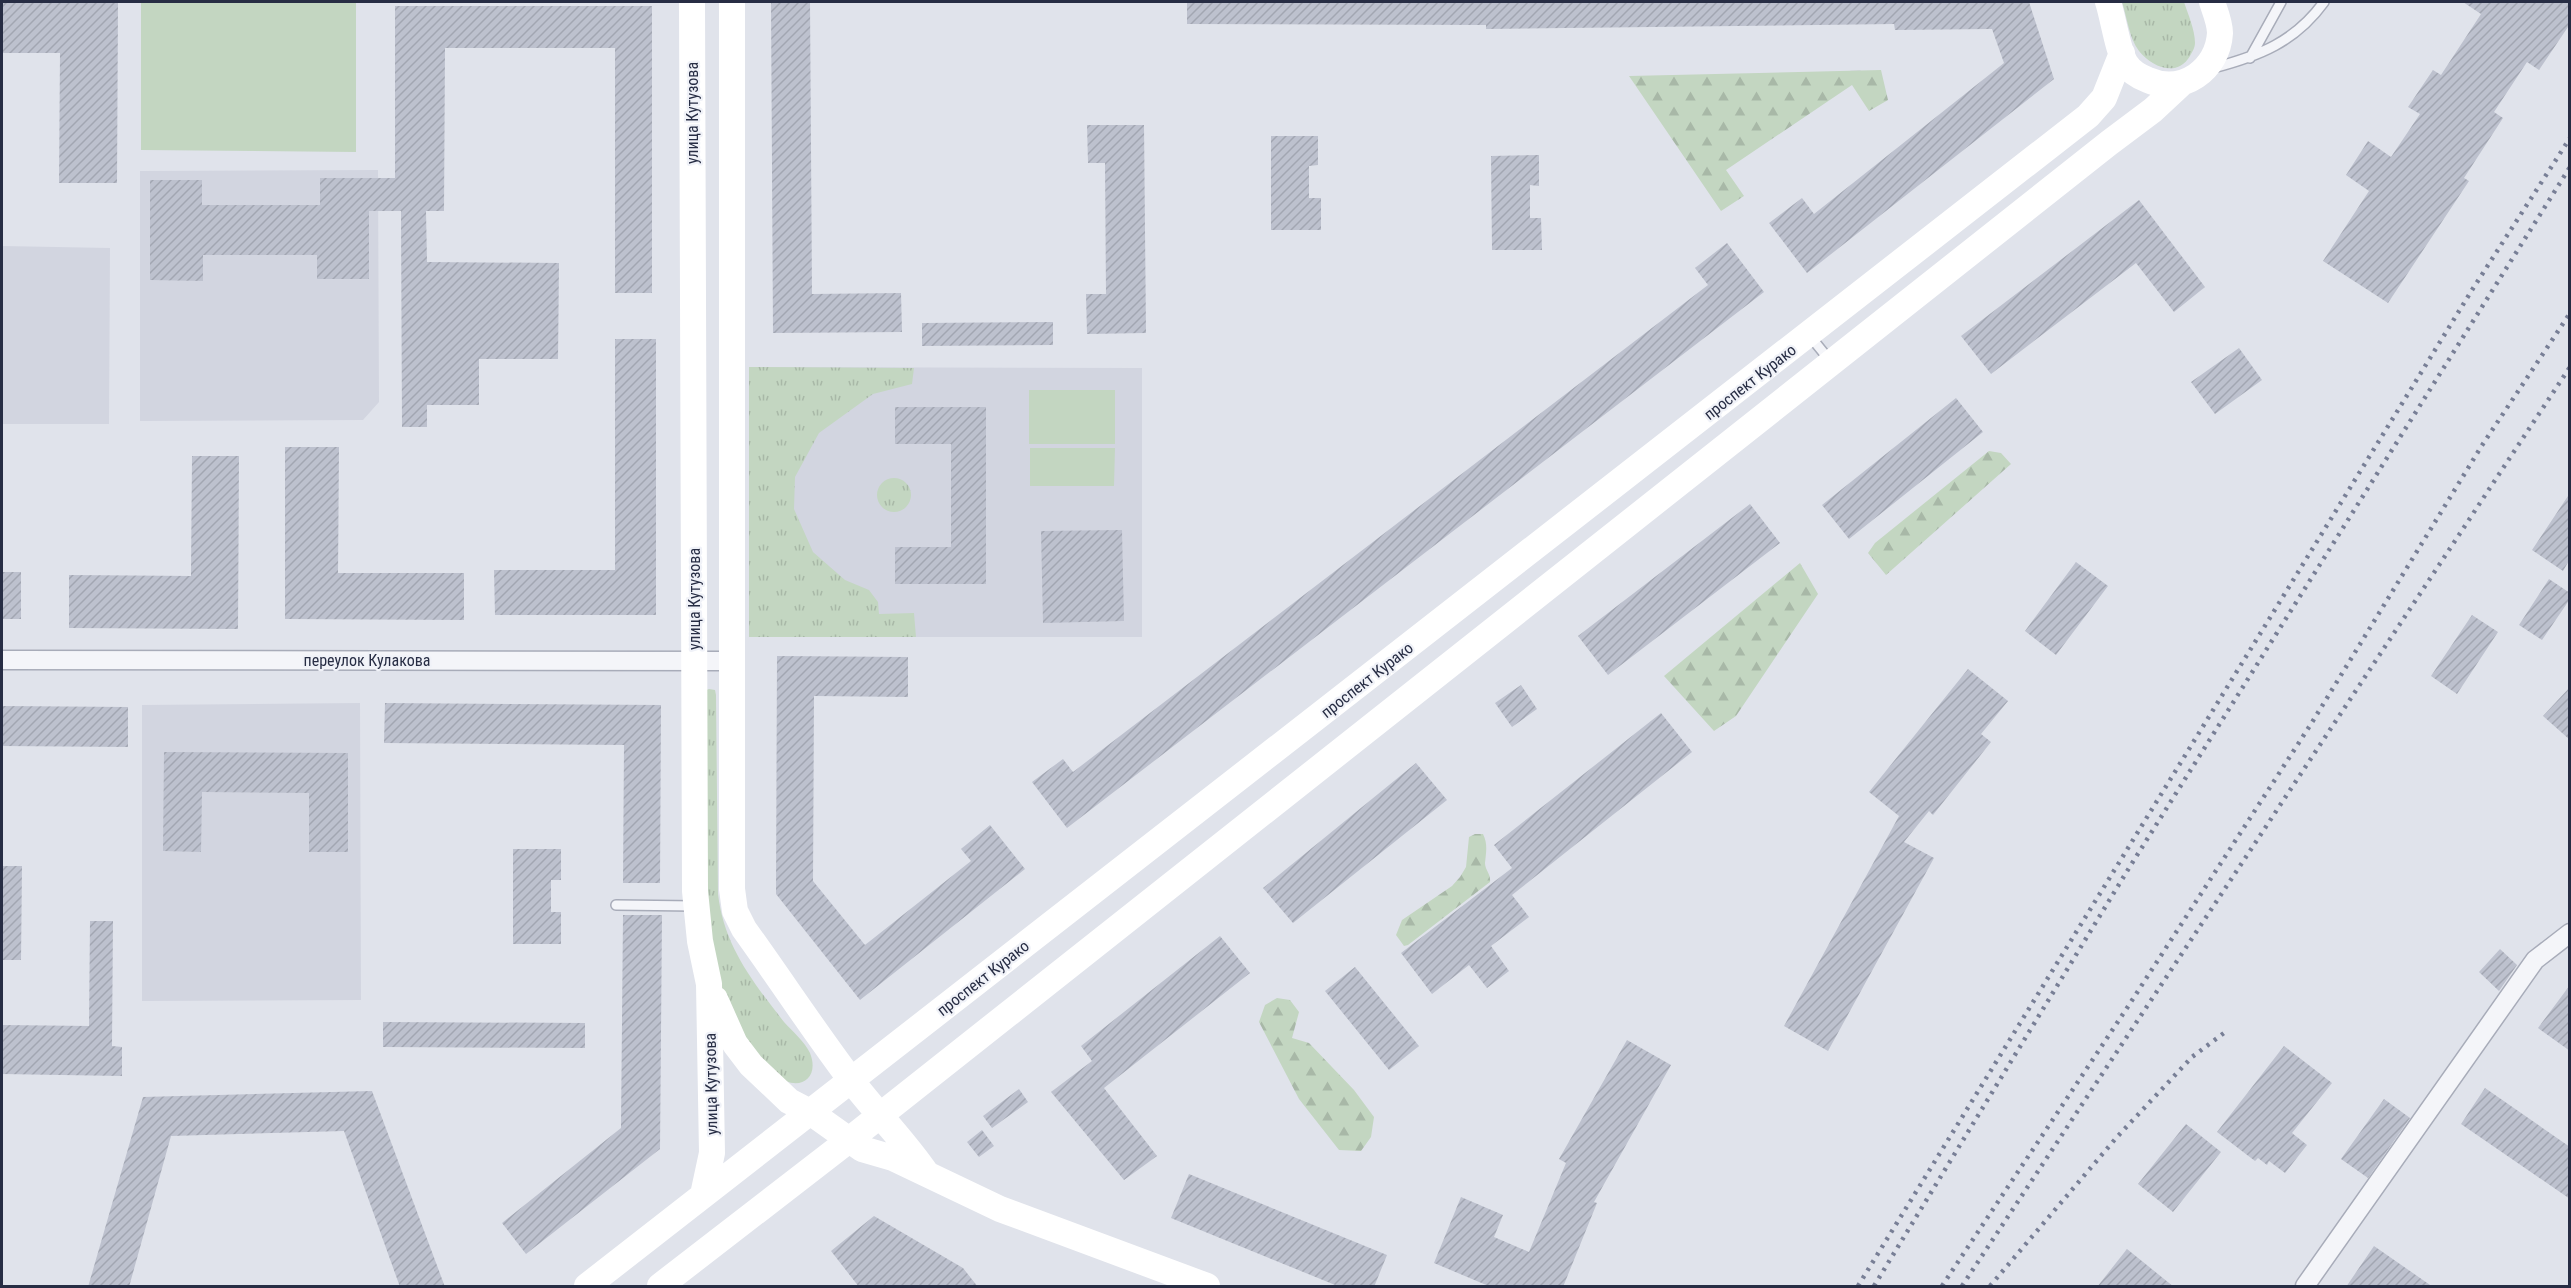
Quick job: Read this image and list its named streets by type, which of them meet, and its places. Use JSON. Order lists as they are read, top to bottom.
{
  "streets": {
    "main road": ["улица Кутузова", "проспект Курако"],
    "street": ["переулок Кулакова"]
  },
  "crossings": [
    ["улица Кутузова", "проспект Курако"],
    ["улица Кутузова", "переулок Кулакова"]
  ]
}
